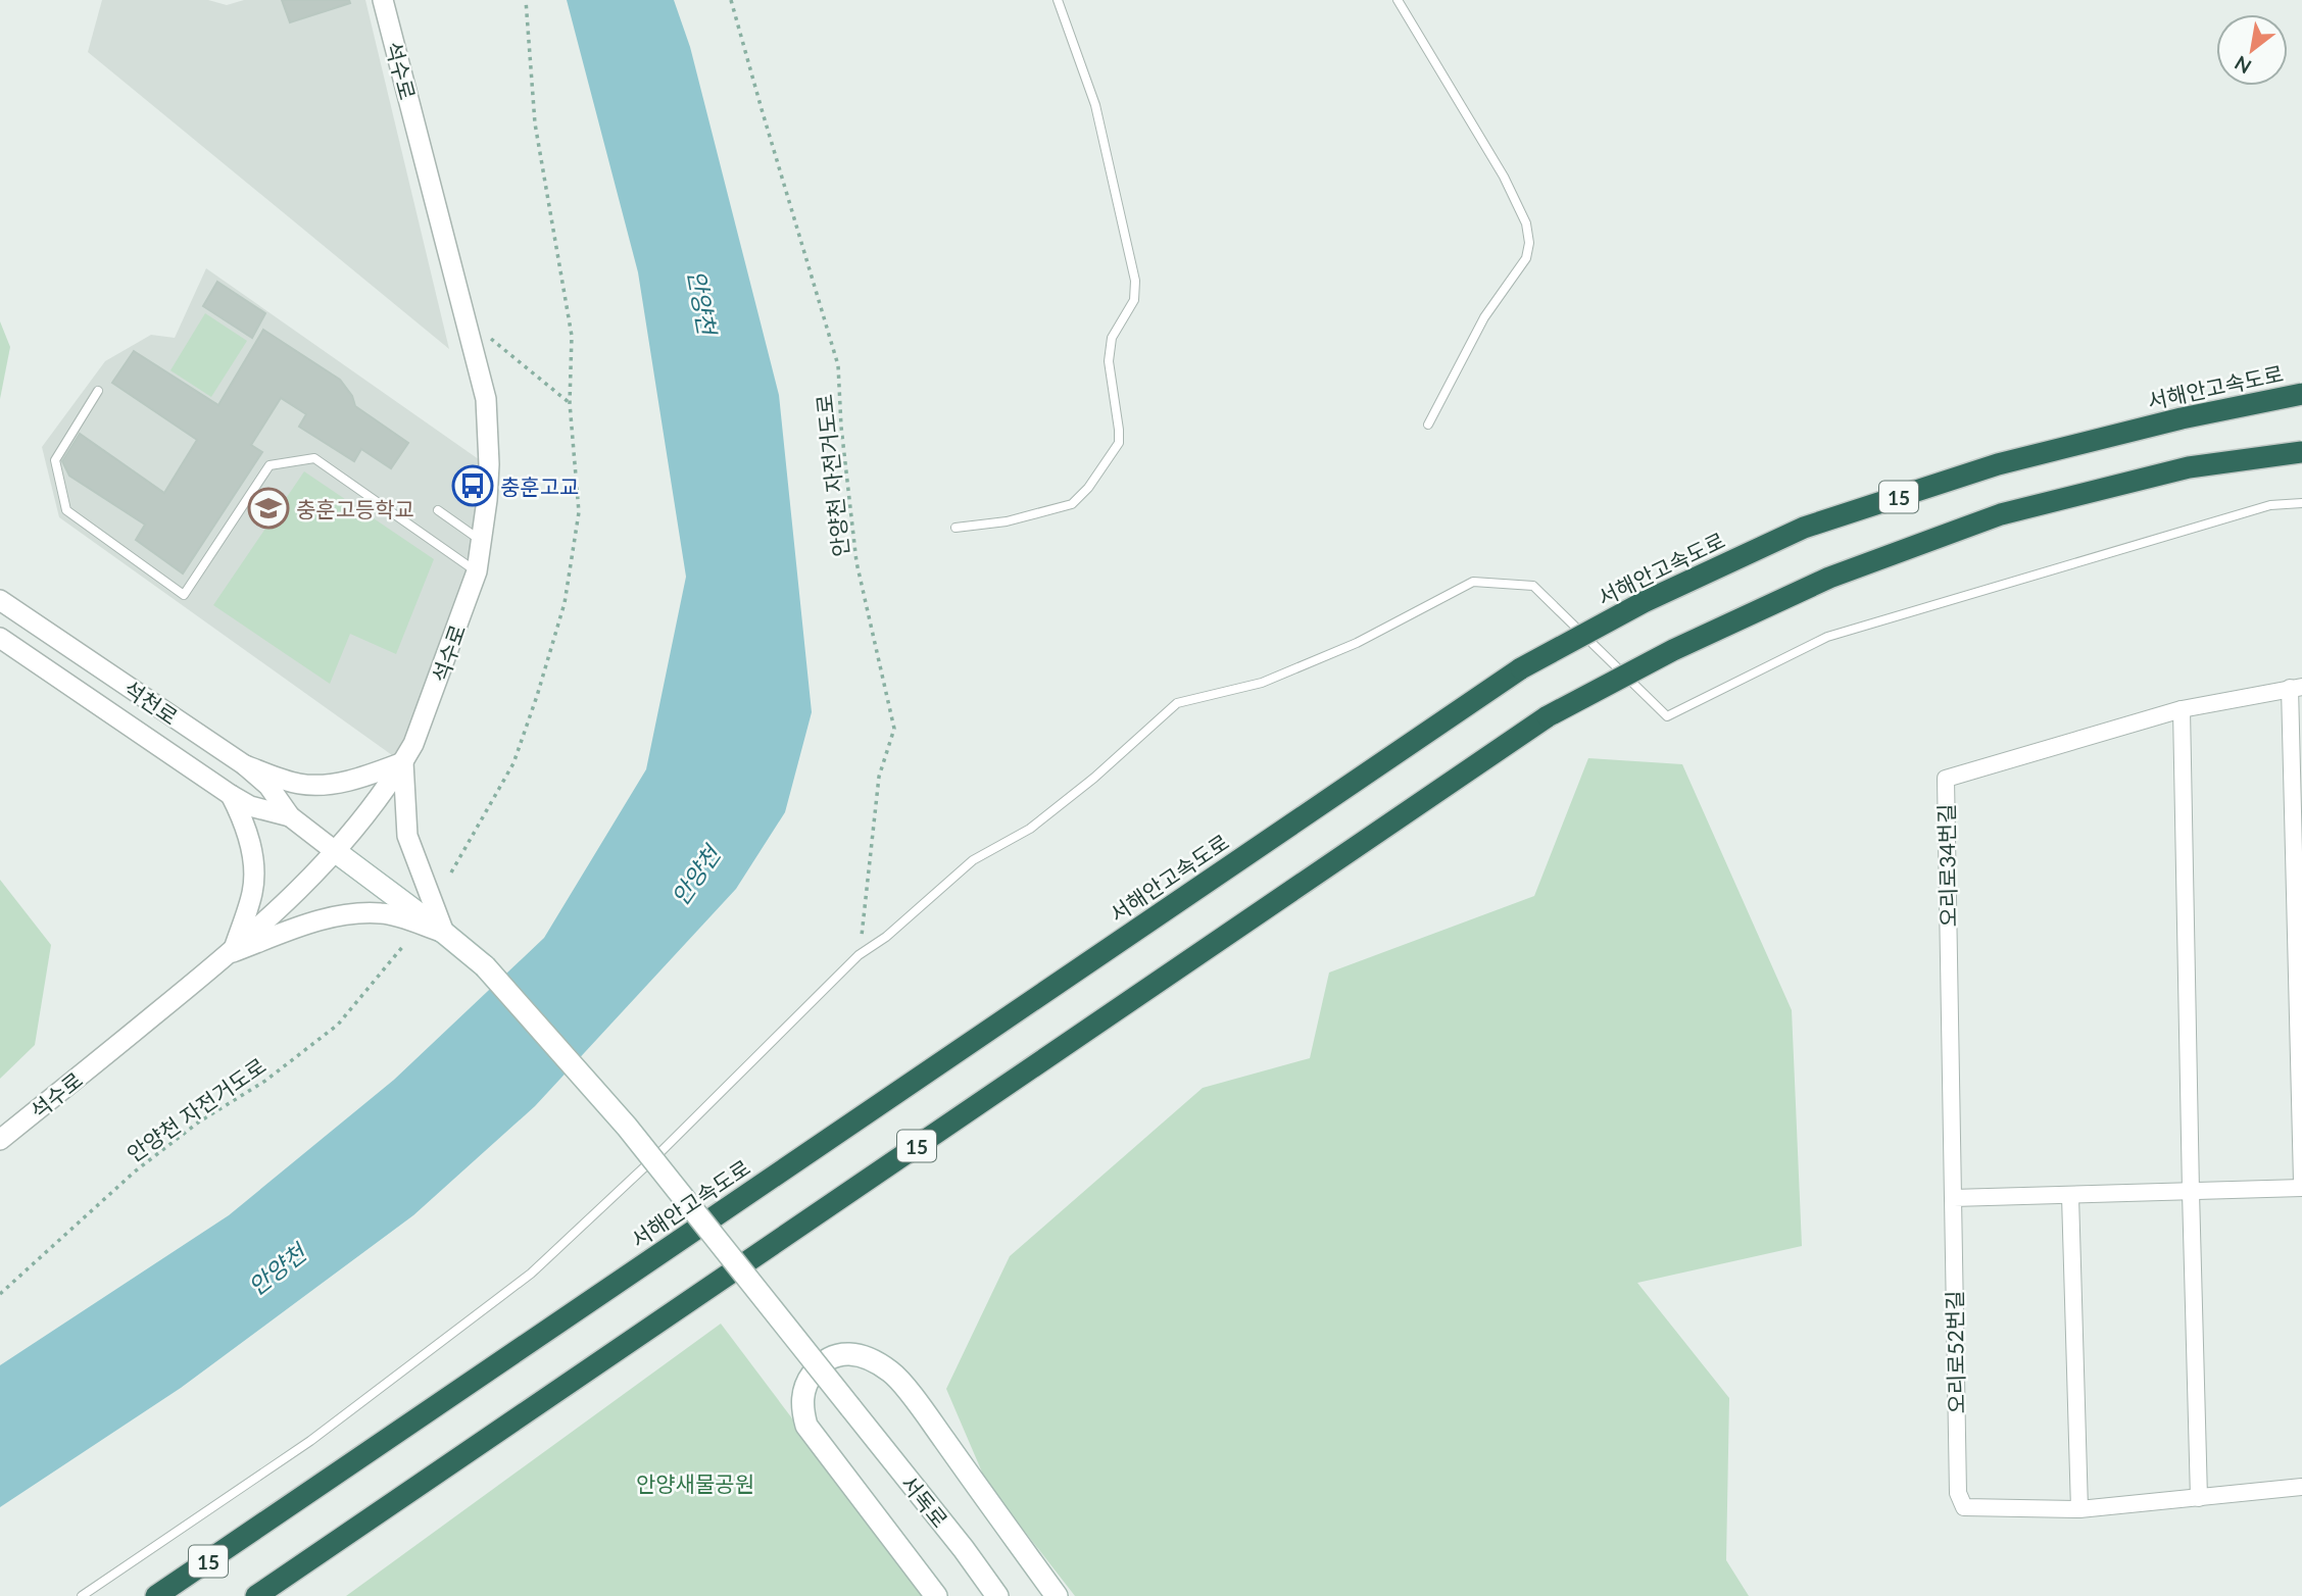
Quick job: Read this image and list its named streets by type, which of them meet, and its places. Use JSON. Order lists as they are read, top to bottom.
{
  "streets": {
    "highway": ["서해안고속도로", "15"],
    "main road": ["석천로", "서독로"],
    "street": ["석수로", "오리로34번길", "오리로52번길"],
    "path": ["안양천 자전거도로"]
  },
  "crossings": [
    ["석수로", "석천로"],
    ["석천로", "서독로"],
    ["오리로34번길", "오리로52번길"]
  ],
  "water": ["안양천"],
  "parks": ["안양새물공원"],
  "places": {
    "bus stop": ["충훈고교"],
    "school or university": ["충훈고등학교"]
  },
  "north": "bottom left"
}
